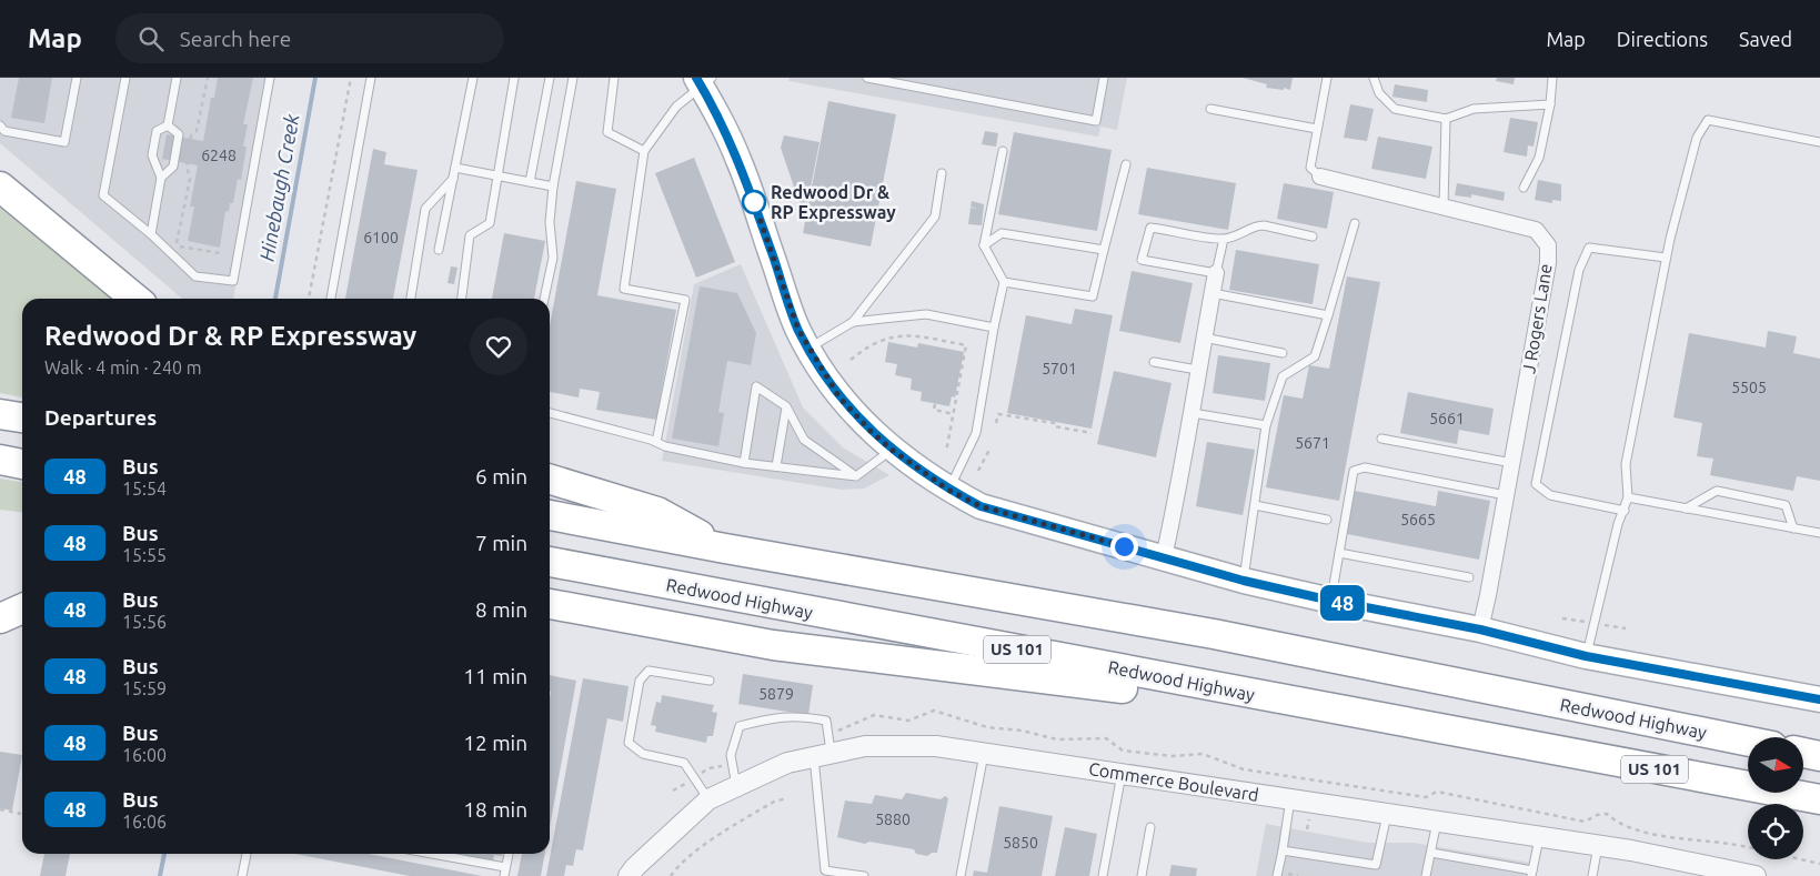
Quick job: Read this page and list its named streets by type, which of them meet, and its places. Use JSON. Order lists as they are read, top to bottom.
{
  "streets": {
    "highway": ["Redwood Highway", "US 101"],
    "street": ["J Rogers Lane", "Commerce Boulevard"]
  },
  "water": ["Hinebaugh Creek"],
  "places": ["Redwood Dr & RP Expressway"],
  "lines": ["bus line 48"],
  "house_numbers": [
    "6248",
    "6100",
    "5701",
    "5505",
    "5661",
    "5671",
    "5665",
    "5879",
    "5880",
    "5850"
  ],
  "north": "right",
  "page": {
    "header": "Map",
    "search": "Search here",
    "nav": ["Map", "Directions", "Saved"],
    "on_map": "48",
    "heading": [
      ["Redwood Dr & RP Expressway", "Walk · 4 min · 240 m"],
      "Departures"
    ],
    "list": [
      {
        "mark": "48",
        "name": "Bus",
        "note": "15:54",
        "value": "6 min"
      },
      {
        "mark": "48",
        "name": "Bus",
        "note": "15:55",
        "value": "7 min"
      },
      {
        "mark": "48",
        "name": "Bus",
        "note": "15:56",
        "value": "8 min"
      },
      {
        "mark": "48",
        "name": "Bus",
        "note": "15:59",
        "value": "11 min"
      },
      {
        "mark": "48",
        "name": "Bus",
        "note": "16:00",
        "value": "12 min"
      },
      {
        "mark": "48",
        "name": "Bus",
        "note": "16:06",
        "value": "18 min"
      }
    ]
  }
}
